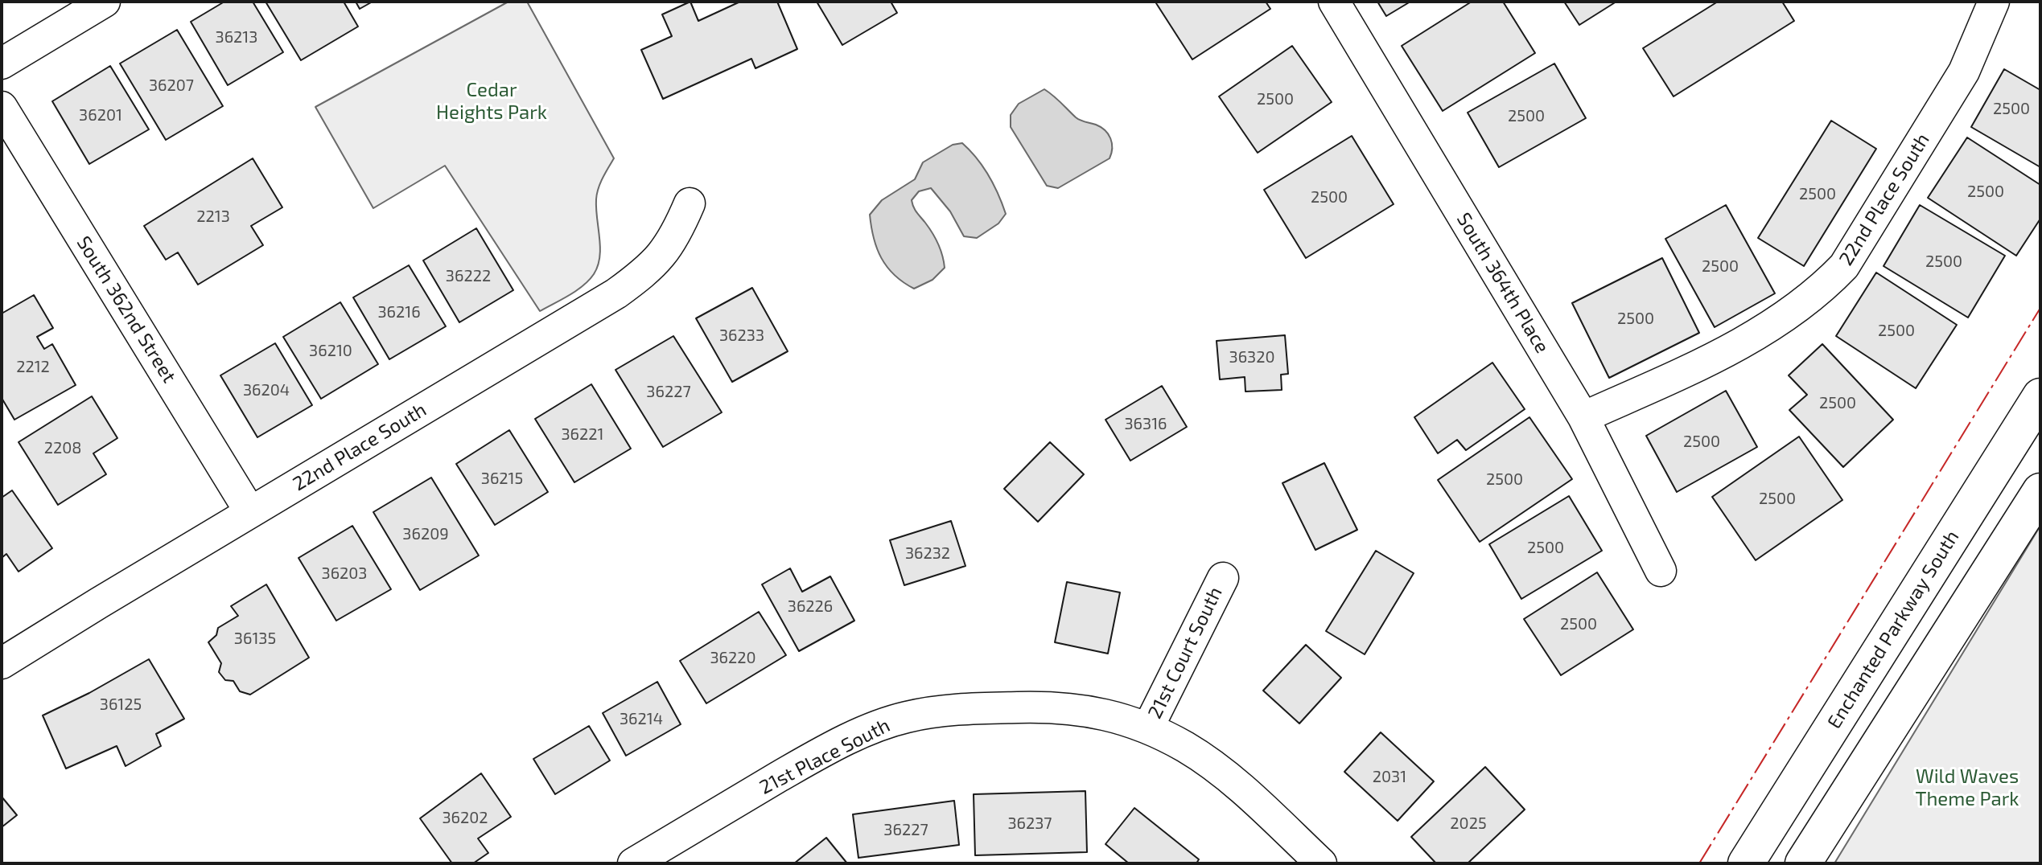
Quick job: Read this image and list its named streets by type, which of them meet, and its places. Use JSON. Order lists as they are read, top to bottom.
{
  "streets": {
    "main road": ["Enchanted Parkway South"],
    "street": [
      "22nd Place South",
      "South 364th Place",
      "South 362nd Street",
      "21st Court South",
      "21st Place South"
    ]
  },
  "crossings": [
    ["22nd Place South", "South 364th Place"],
    ["22nd Place South", "South 362nd Street"],
    ["21st Court South", "21st Place South"]
  ],
  "parks": ["Cedar Heights Park", "Wild Waves Theme Park"],
  "house_numbers": [
    "36213",
    "36207",
    "2500",
    "2500",
    "36201",
    "2500",
    "2500",
    "2500",
    "2500",
    "2213",
    "2500",
    "2500",
    "36222",
    "36216",
    "2500",
    "2500",
    "36233",
    "36210",
    "36320",
    "2212",
    "36204",
    "36227",
    "2500",
    "36316",
    "36221",
    "2500",
    "2208",
    "36215",
    "2500",
    "2500",
    "36209",
    "2500",
    "36232",
    "36203",
    "36226",
    "2500",
    "36135",
    "36220",
    "36125",
    "36214",
    "2031",
    "36202",
    "36237",
    "2025",
    "36227"
  ]
}
